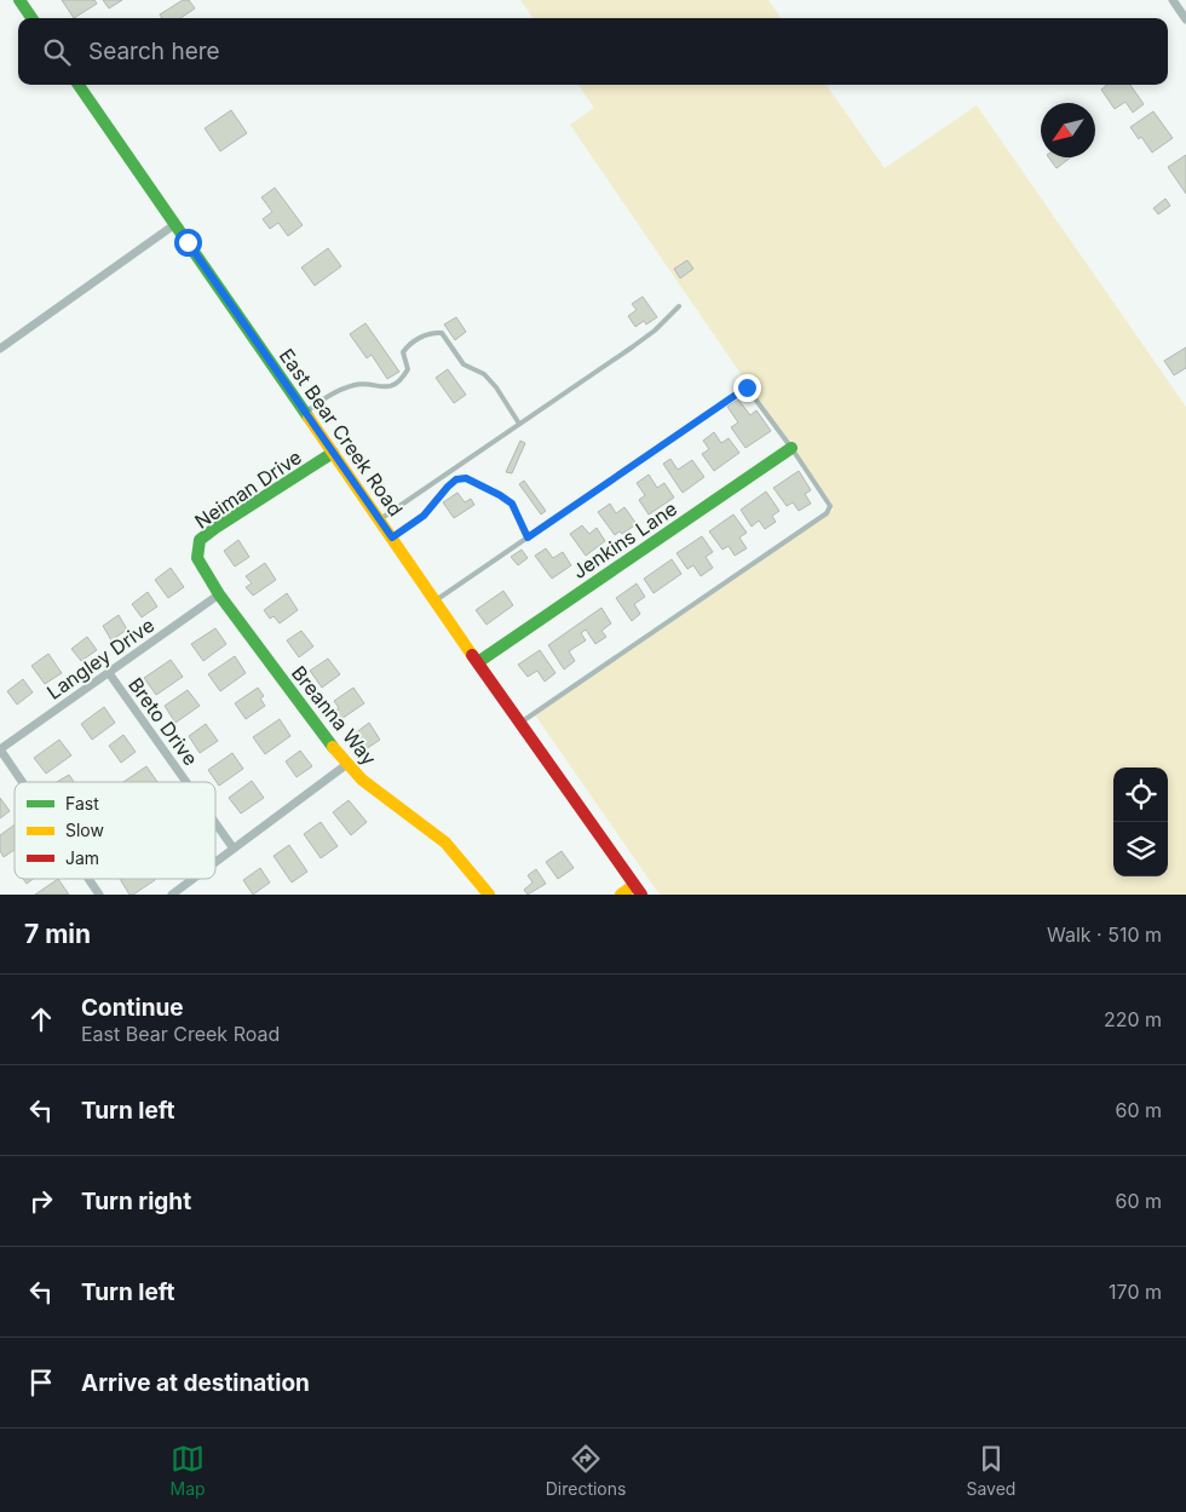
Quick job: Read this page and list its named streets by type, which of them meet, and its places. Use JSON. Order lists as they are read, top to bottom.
{
  "streets": {
    "main road": [
      "East Bear Creek Road",
      "Neiman Drive",
      "Jenkins Lane",
      "Breanna Way"
    ],
    "street": ["Langley Drive", "Breto Drive"]
  },
  "crossings": [
    ["East Bear Creek Road", "Neiman Drive"],
    ["East Bear Creek Road", "Jenkins Lane"],
    ["Neiman Drive", "Langley Drive"],
    ["Neiman Drive", "Breanna Way"],
    ["Langley Drive", "Breanna Way"],
    ["Langley Drive", "Breto Drive"]
  ],
  "legend": ["Fast", "Slow", "Jam"],
  "north": "bottom left",
  "page": {
    "search": "Search here",
    "heading": ["7 min", "Walk · 510 m"],
    "list": [
      ["Continue", "East Bear Creek Road", "220 m"],
      ["Turn left", "60 m"],
      ["Turn right", "60 m"],
      ["Turn left", "170 m"],
      "Arrive at destination"
    ],
    "nav": ["Map", "Directions", "Saved"]
  }
}
